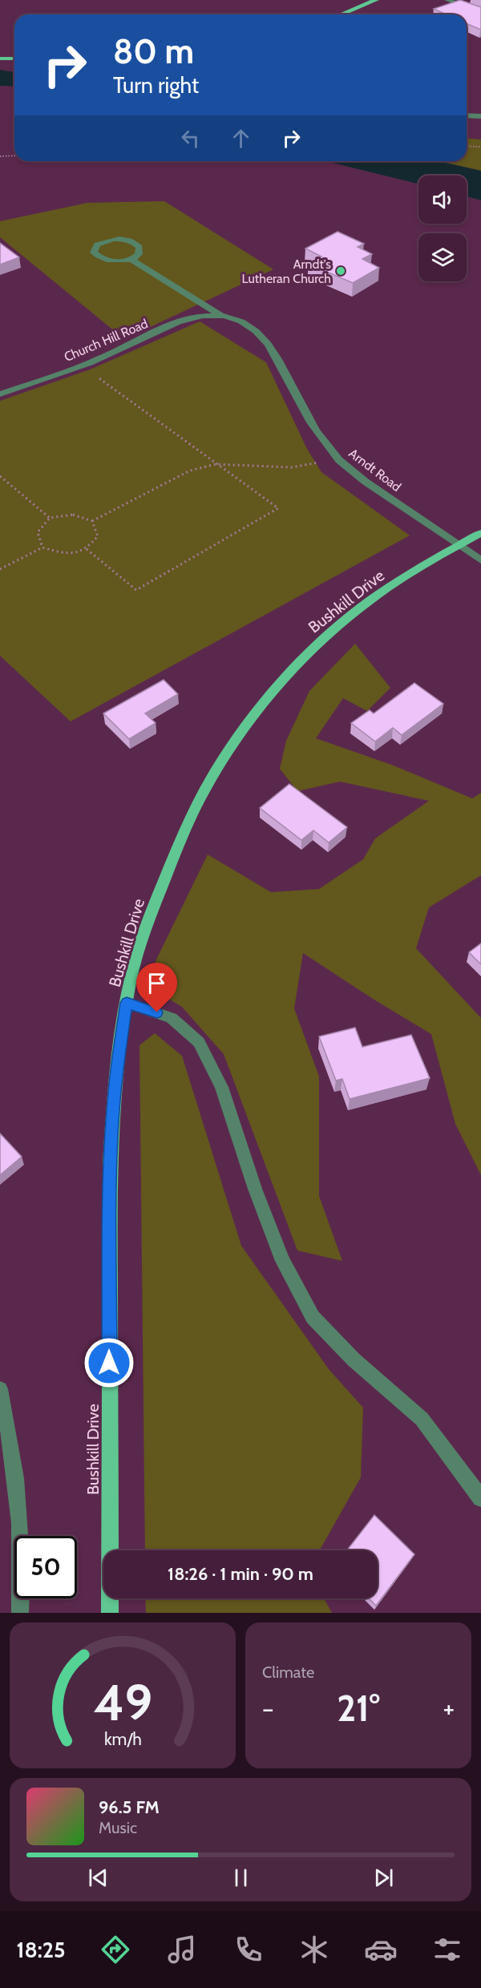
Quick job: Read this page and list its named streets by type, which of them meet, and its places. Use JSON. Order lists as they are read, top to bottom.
{
  "streets": {
    "main road": ["Bushkill Drive"],
    "street": ["Church Hill Road", "Arndt Road"]
  },
  "crossings": [
    ["Church Hill Road", "Arndt Road"],
    ["Arndt Road", "Bushkill Drive"]
  ],
  "places": ["Arndt's Lutheran Church"],
  "page": {
    "turn": ["80 m", "Turn right"],
    "limit": "50",
    "trip": "18:26 · 1 min · 90 m",
    "tile": "Climate",
    "heat": ["−", "21°", "+"],
    "song": ["96.5 FM", "Music"],
    "tabs": "18:25",
    "gauge": ["49", "km/h"]
  }
}
